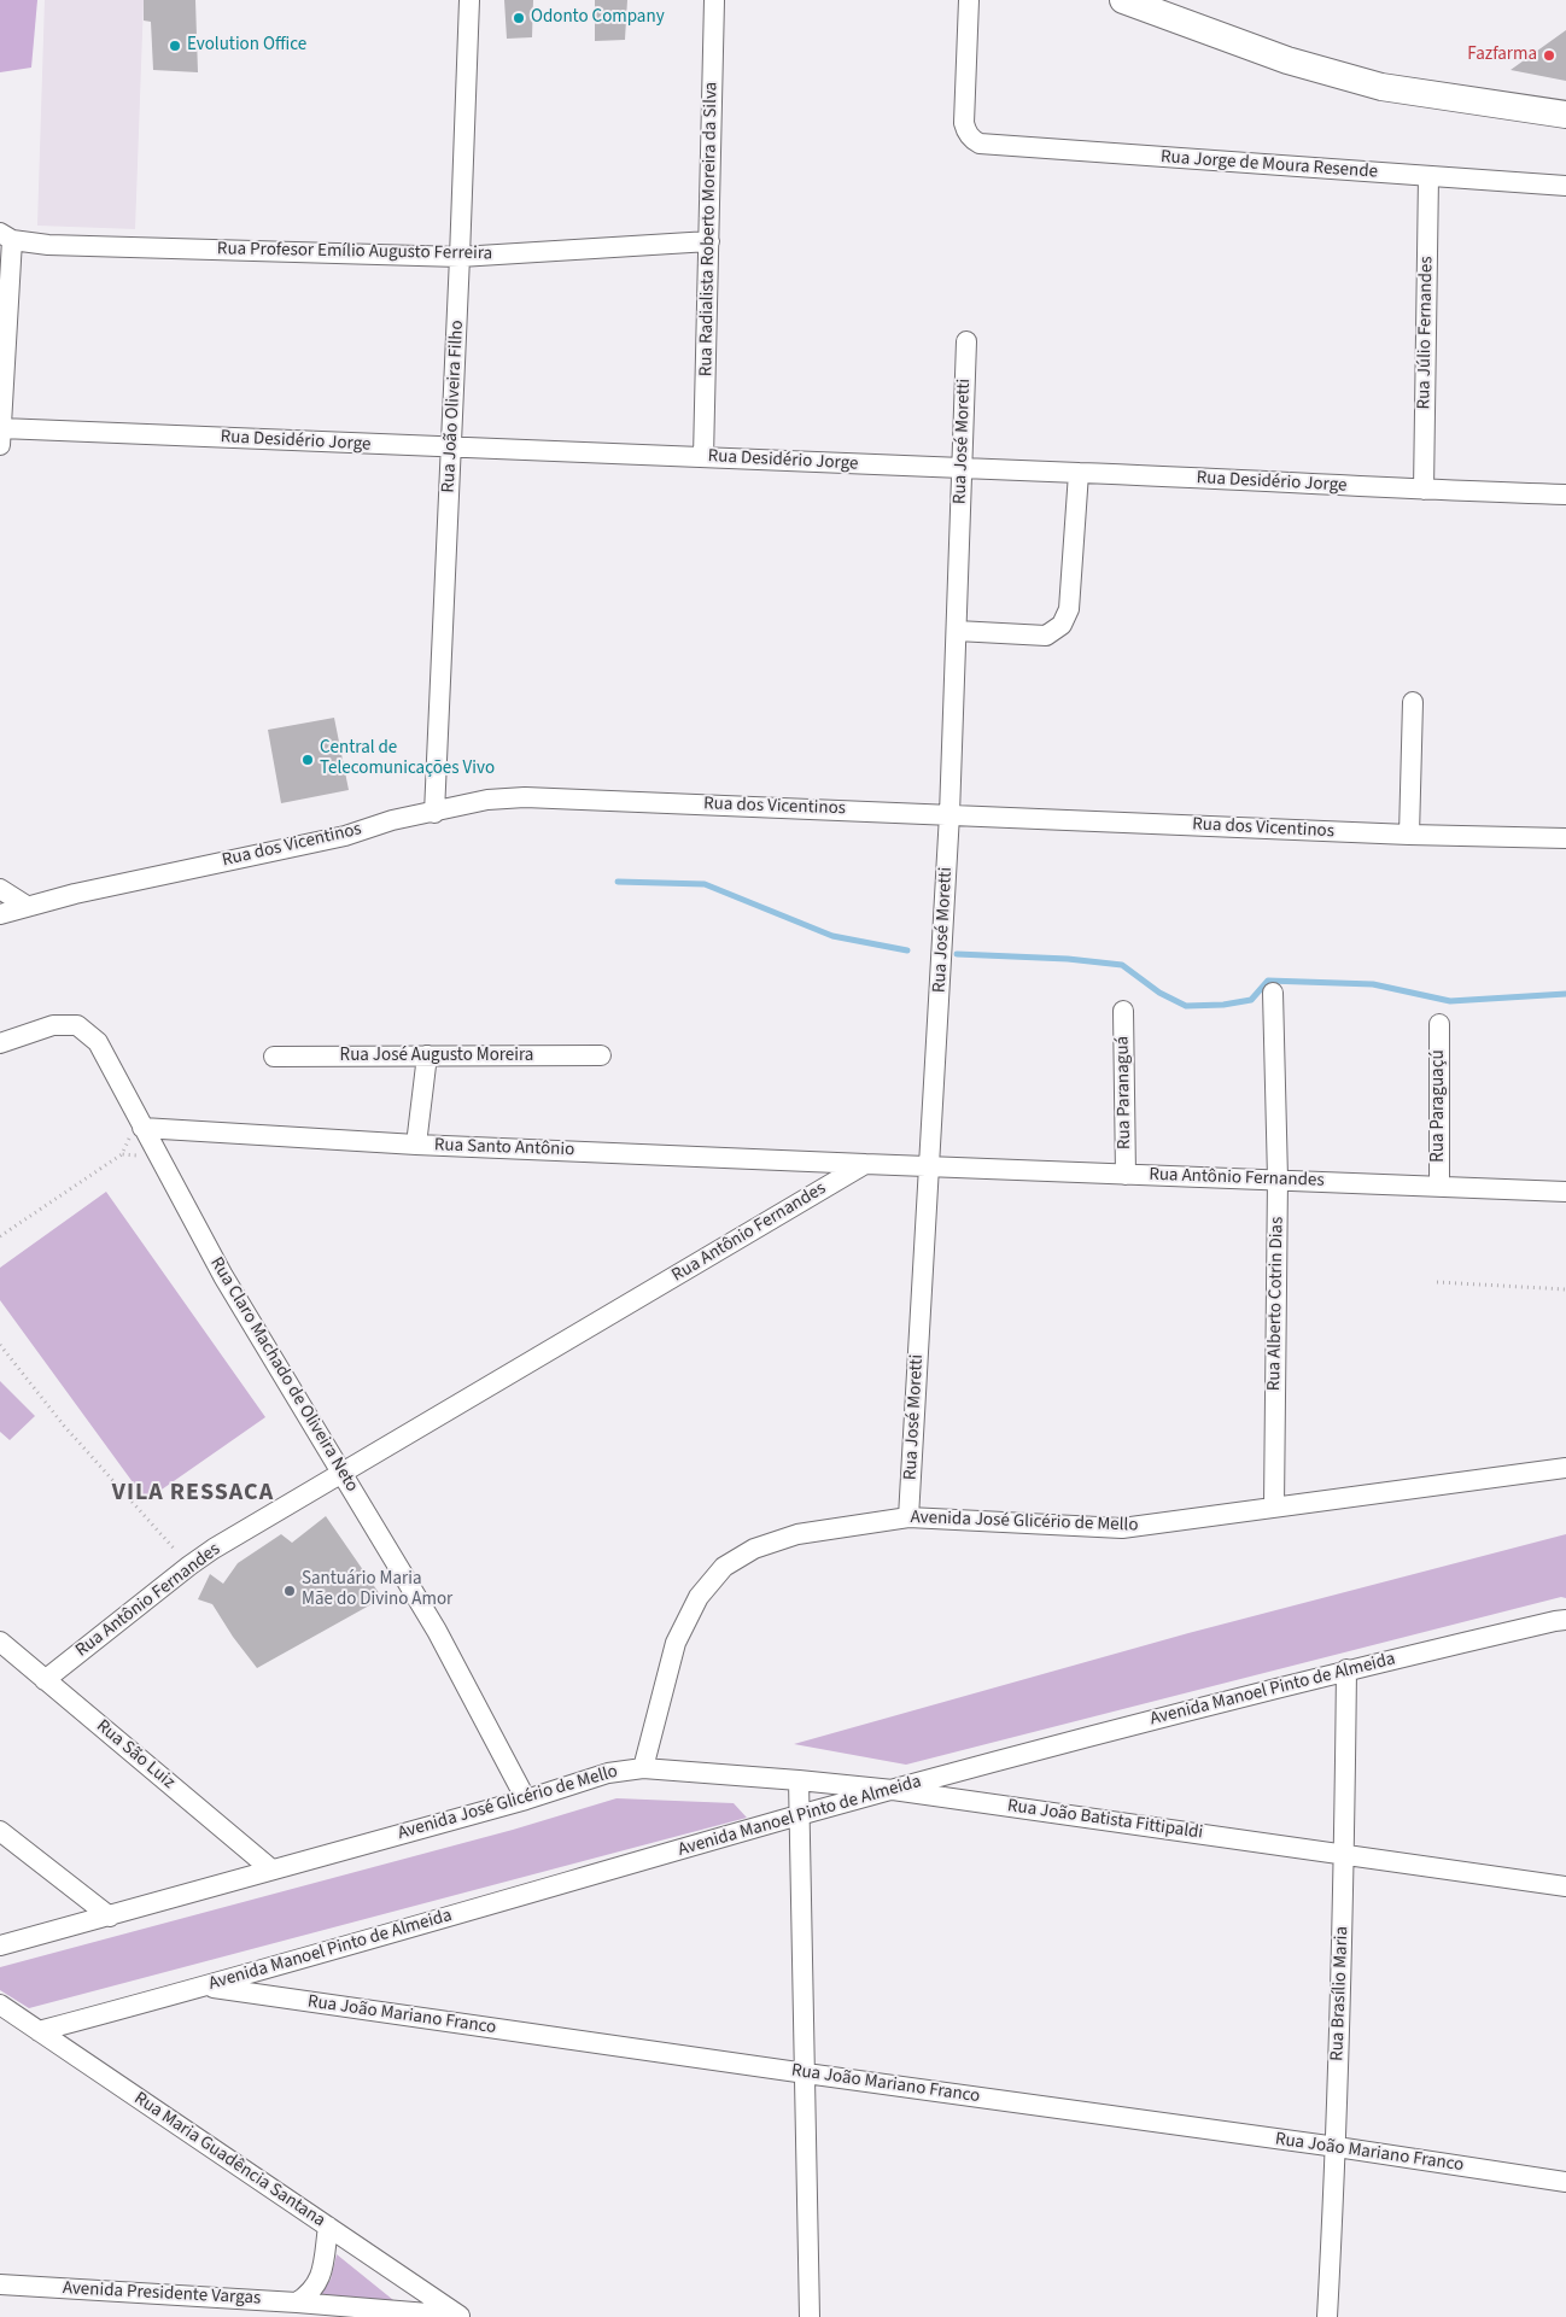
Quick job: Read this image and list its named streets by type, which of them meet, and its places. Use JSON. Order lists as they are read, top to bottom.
{
  "streets": {
    "street": [
      "Rua Jorge de Moura Resende",
      "Rua Radialista Roberto Moreira da Silva",
      "Rua Profesor Emílio Augusto Ferreira",
      "Rua Júlio Fernandes",
      "Rua João Oliveira Filho",
      "Rua Desidério Jorge",
      "Rua José Moretti",
      "Rua dos Vicentinos",
      "Rua José Augusto Moreira",
      "Rua Paranaguá",
      "Rua Paraguaçú",
      "Rua Santo Antônio",
      "Rua Antônio Fernandes",
      "Rua Alberto Cotrin Dias",
      "Rua Claro Machado de Oliveira Neto",
      "Avenida José Glicério de Mello",
      "Avenida Manoel Pinto de Almeida",
      "Rua São Luiz",
      "Rua João Batista Fittipaldi",
      "Rua Brasílio Maria",
      "Rua João Mariano Franco",
      "Rua Maria Guadência Santana",
      "Avenida Presidente Vargas"
    ]
  },
  "crossings": [
    ["Rua Jorge de Moura Resende", "Rua Júlio Fernandes"],
    ["Rua Radialista Roberto Moreira da Silva", "Rua Profesor Emílio Augusto Ferreira"],
    ["Rua Radialista Roberto Moreira da Silva", "Rua Desidério Jorge"],
    ["Rua Profesor Emílio Augusto Ferreira", "Rua João Oliveira Filho"],
    ["Rua Júlio Fernandes", "Rua Desidério Jorge"],
    ["Rua João Oliveira Filho", "Rua Desidério Jorge"],
    ["Rua João Oliveira Filho", "Rua dos Vicentinos"],
    ["Rua Desidério Jorge", "Rua José Moretti"],
    ["Rua José Moretti", "Rua dos Vicentinos"],
    ["Rua José Moretti", "Rua Antônio Fernandes"],
    ["Rua José Moretti", "Avenida José Glicério de Mello"],
    ["Rua Paranaguá", "Rua Antônio Fernandes"],
    ["Rua Paraguaçú", "Rua Antônio Fernandes"],
    ["Rua Santo Antônio", "Rua Antônio Fernandes"],
    ["Rua Santo Antônio", "Rua Claro Machado de Oliveira Neto"],
    ["Rua Antônio Fernandes", "Rua Alberto Cotrin Dias"],
    ["Rua Antônio Fernandes", "Rua Claro Machado de Oliveira Neto"],
    ["Rua Antônio Fernandes", "Rua São Luiz"],
    ["Rua Alberto Cotrin Dias", "Avenida José Glicério de Mello"],
    ["Rua Claro Machado de Oliveira Neto", "Avenida José Glicério de Mello"],
    ["Avenida José Glicério de Mello", "Rua São Luiz"],
    ["Avenida José Glicério de Mello", "Rua João Batista Fittipaldi"],
    ["Avenida Manoel Pinto de Almeida", "Rua João Batista Fittipaldi"],
    ["Avenida Manoel Pinto de Almeida", "Rua Brasílio Maria"],
    ["Avenida Manoel Pinto de Almeida", "Rua João Mariano Franco"],
    ["Avenida Manoel Pinto de Almeida", "Rua Maria Guadência Santana"],
    ["Rua João Batista Fittipaldi", "Rua Brasílio Maria"],
    ["Rua Brasílio Maria", "Rua João Mariano Franco"],
    ["Rua Maria Guadência Santana", "Avenida Presidente Vargas"]
  ],
  "districts": ["VILA RESSACA"],
  "places": [
    "Odonto Company",
    "Evolution Office",
    "Fazfarma",
    "Central de Telecomunicações Vivo",
    "Santuário Maria Mãe do Divino Amor"
  ]
}
